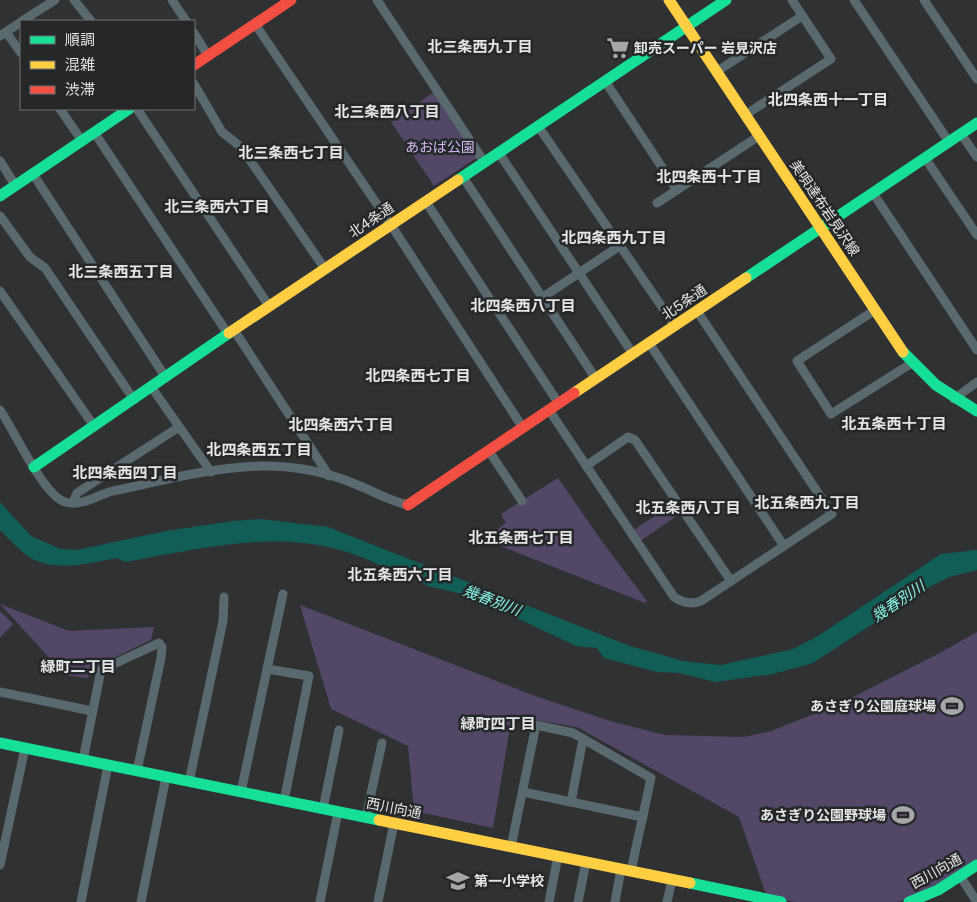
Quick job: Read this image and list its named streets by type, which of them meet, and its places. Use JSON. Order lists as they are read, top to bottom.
{
  "streets": {
    "street": [
      "美唄達布岩見沢線",
      "北4条通",
      "北5条通",
      "西川向通"
    ]
  },
  "crossings": [
    ["美唄達布岩見沢線", "北4条通"],
    ["美唄達布岩見沢線", "北5条通"]
  ],
  "districts": [
    "北三条西九丁目",
    "北四条西十一丁目",
    "北三条西八丁目",
    "北三条西七丁目",
    "北四条西十丁目",
    "北三条西六丁目",
    "北四条西九丁目",
    "北三条西五丁目",
    "北四条西八丁目",
    "北四条西七丁目",
    "北五条西十丁目",
    "北四条西六丁目",
    "北四条西五丁目",
    "北四条西四丁目",
    "北五条西九丁目",
    "北五条西八丁目",
    "北五条西七丁目",
    "北五条西六丁目",
    "緑町二丁目",
    "緑町四丁目"
  ],
  "water": ["幾春別川"],
  "parks": ["あおば公園"],
  "places": {
    "supermarket": ["卸売スーパー 岩見沢店"],
    "sports": ["あさぎり公園庭球場", "あさぎり公園野球場"],
    "school or university": ["第一小学校"]
  },
  "legend": ["順調", "混雑", "渋滞"]
}
